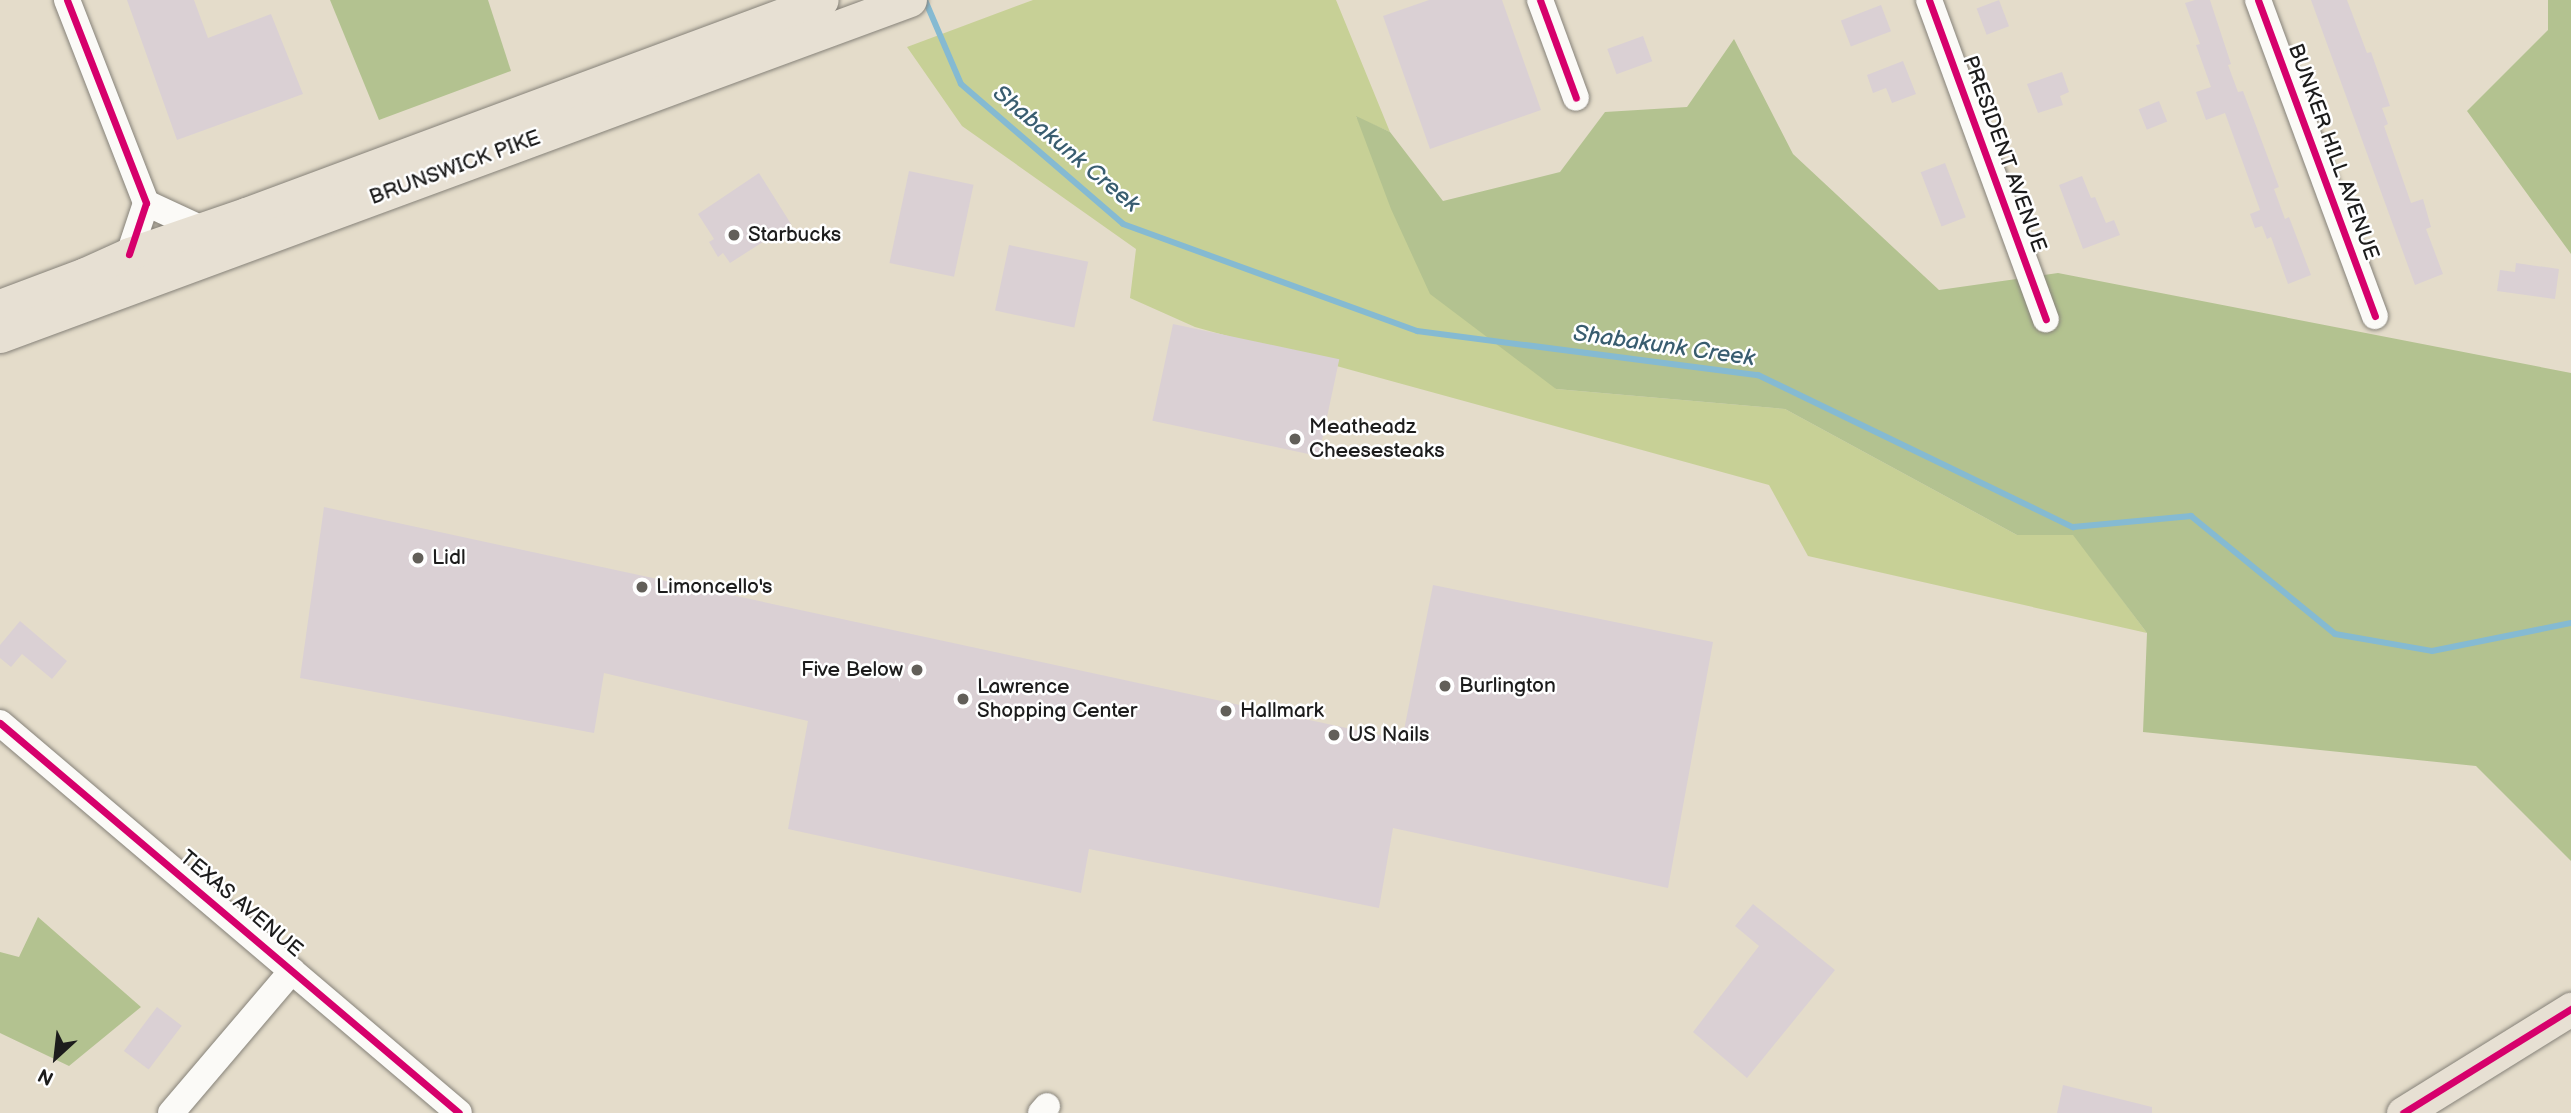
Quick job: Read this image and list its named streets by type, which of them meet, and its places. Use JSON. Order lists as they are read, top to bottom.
{
  "streets": {
    "main road": ["BRUNSWICK PIKE"],
    "street": ["BUNKER HILL AVENUE", "PRESIDENT AVENUE", "TEXAS AVENUE"]
  },
  "water": ["Shabakunk Creek"],
  "places": [
    "Starbucks",
    "Meatheadz Cheesesteaks",
    "Lidl",
    "Limoncello's",
    "Five Below",
    "Burlington",
    "Lawrence Shopping Center",
    "Hallmark",
    "US Nails"
  ],
  "north": "bottom left"
}
